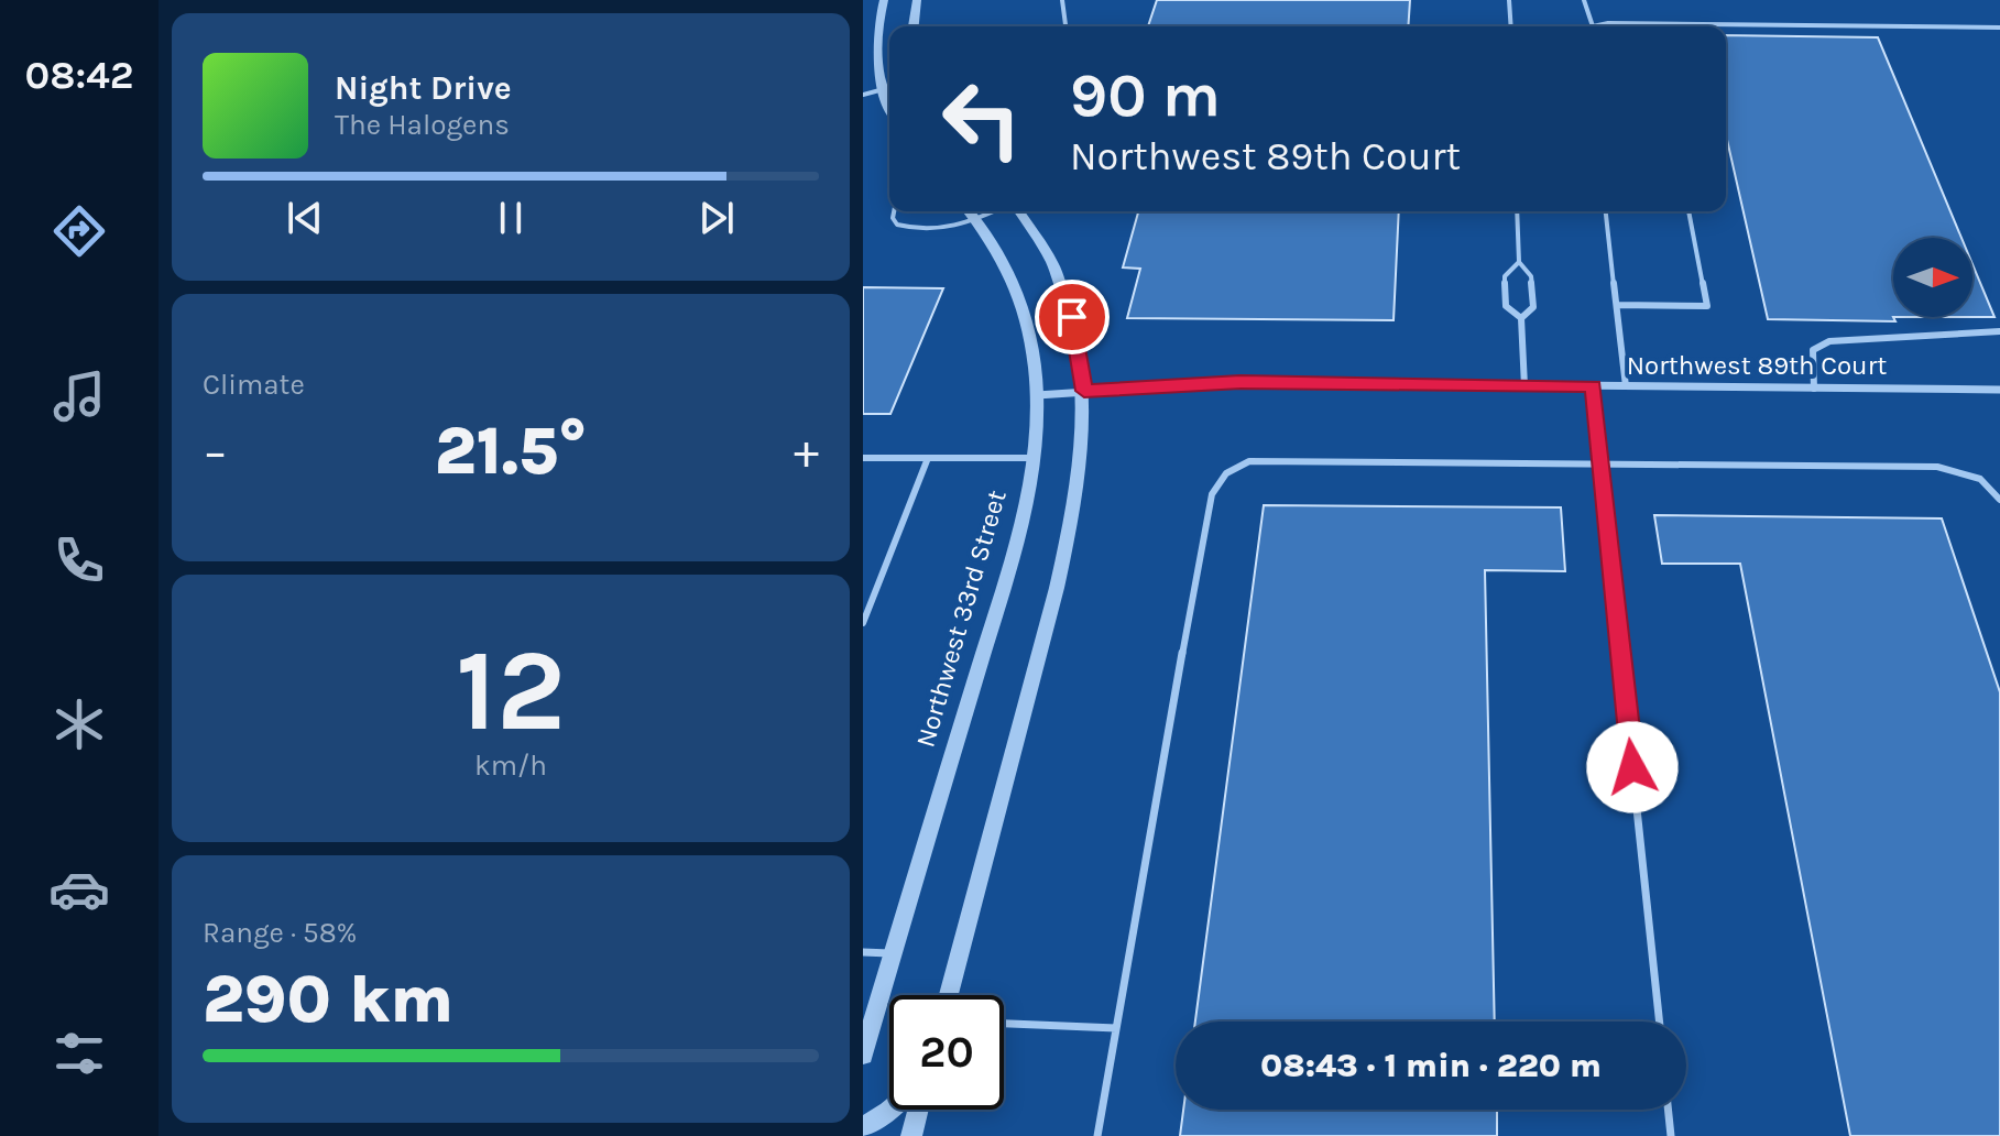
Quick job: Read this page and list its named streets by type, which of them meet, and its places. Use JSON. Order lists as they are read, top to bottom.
{
  "streets": {
    "street": ["Northwest 89th Court", "Northwest 33rd Street"]
  },
  "crossings": [
    ["Northwest 89th Court", "Northwest 33rd Street"]
  ],
  "north": "right",
  "page": {
    "tabs": "08:42",
    "turn": ["90 m", "Northwest 89th Court"],
    "song": ["Night Drive", "The Halogens"],
    "tile": [
      "Climate",
      ["12", "km/h"],
      ["Range · 58%", "290 km"]
    ],
    "heat": ["−", "21.5°", "+"],
    "limit": "20",
    "trip": "08:43 · 1 min · 220 m"
  }
}
